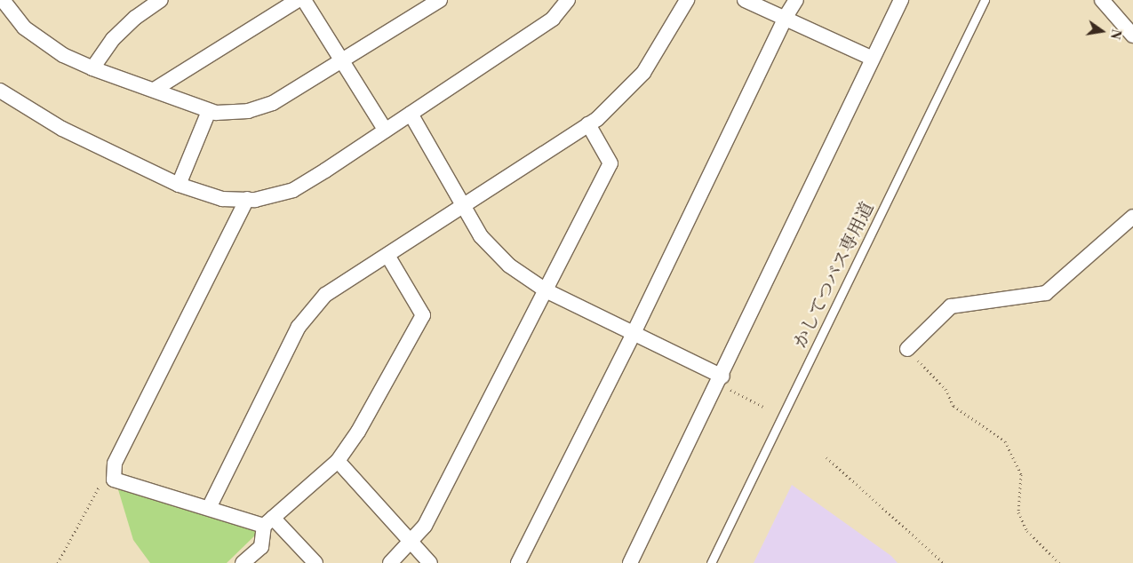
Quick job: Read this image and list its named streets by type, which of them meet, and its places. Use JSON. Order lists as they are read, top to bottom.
{
  "streets": {
    "lane": ["かしてつバス専用道"]
  },
  "north": "right"
}
